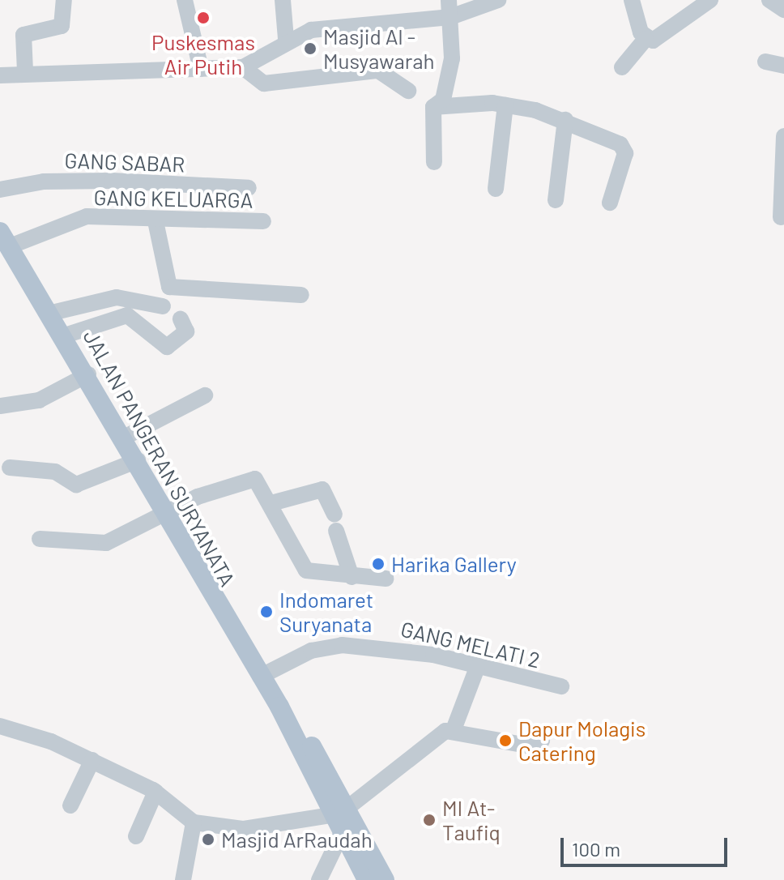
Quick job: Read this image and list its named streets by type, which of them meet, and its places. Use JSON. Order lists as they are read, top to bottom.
{
  "streets": {
    "main road": ["JALAN PANGERAN SURYANATA"],
    "street": ["GANG SABAR", "GANG KELUARGA", "GANG MELATI 2"]
  },
  "crossings": [
    ["GANG KELUARGA", "JALAN PANGERAN SURYANATA"],
    ["JALAN PANGERAN SURYANATA", "GANG MELATI 2"]
  ],
  "places": [
    "Puskesmas Air Putih",
    "Masjid Al - Musyawarah",
    "Harika Gallery",
    "Indomaret Suryanata",
    "Dapur Molagis Catering",
    "MI At- Taufiq",
    "Masjid ArRaudah"
  ],
  "scale_bar": "100 m"
}
